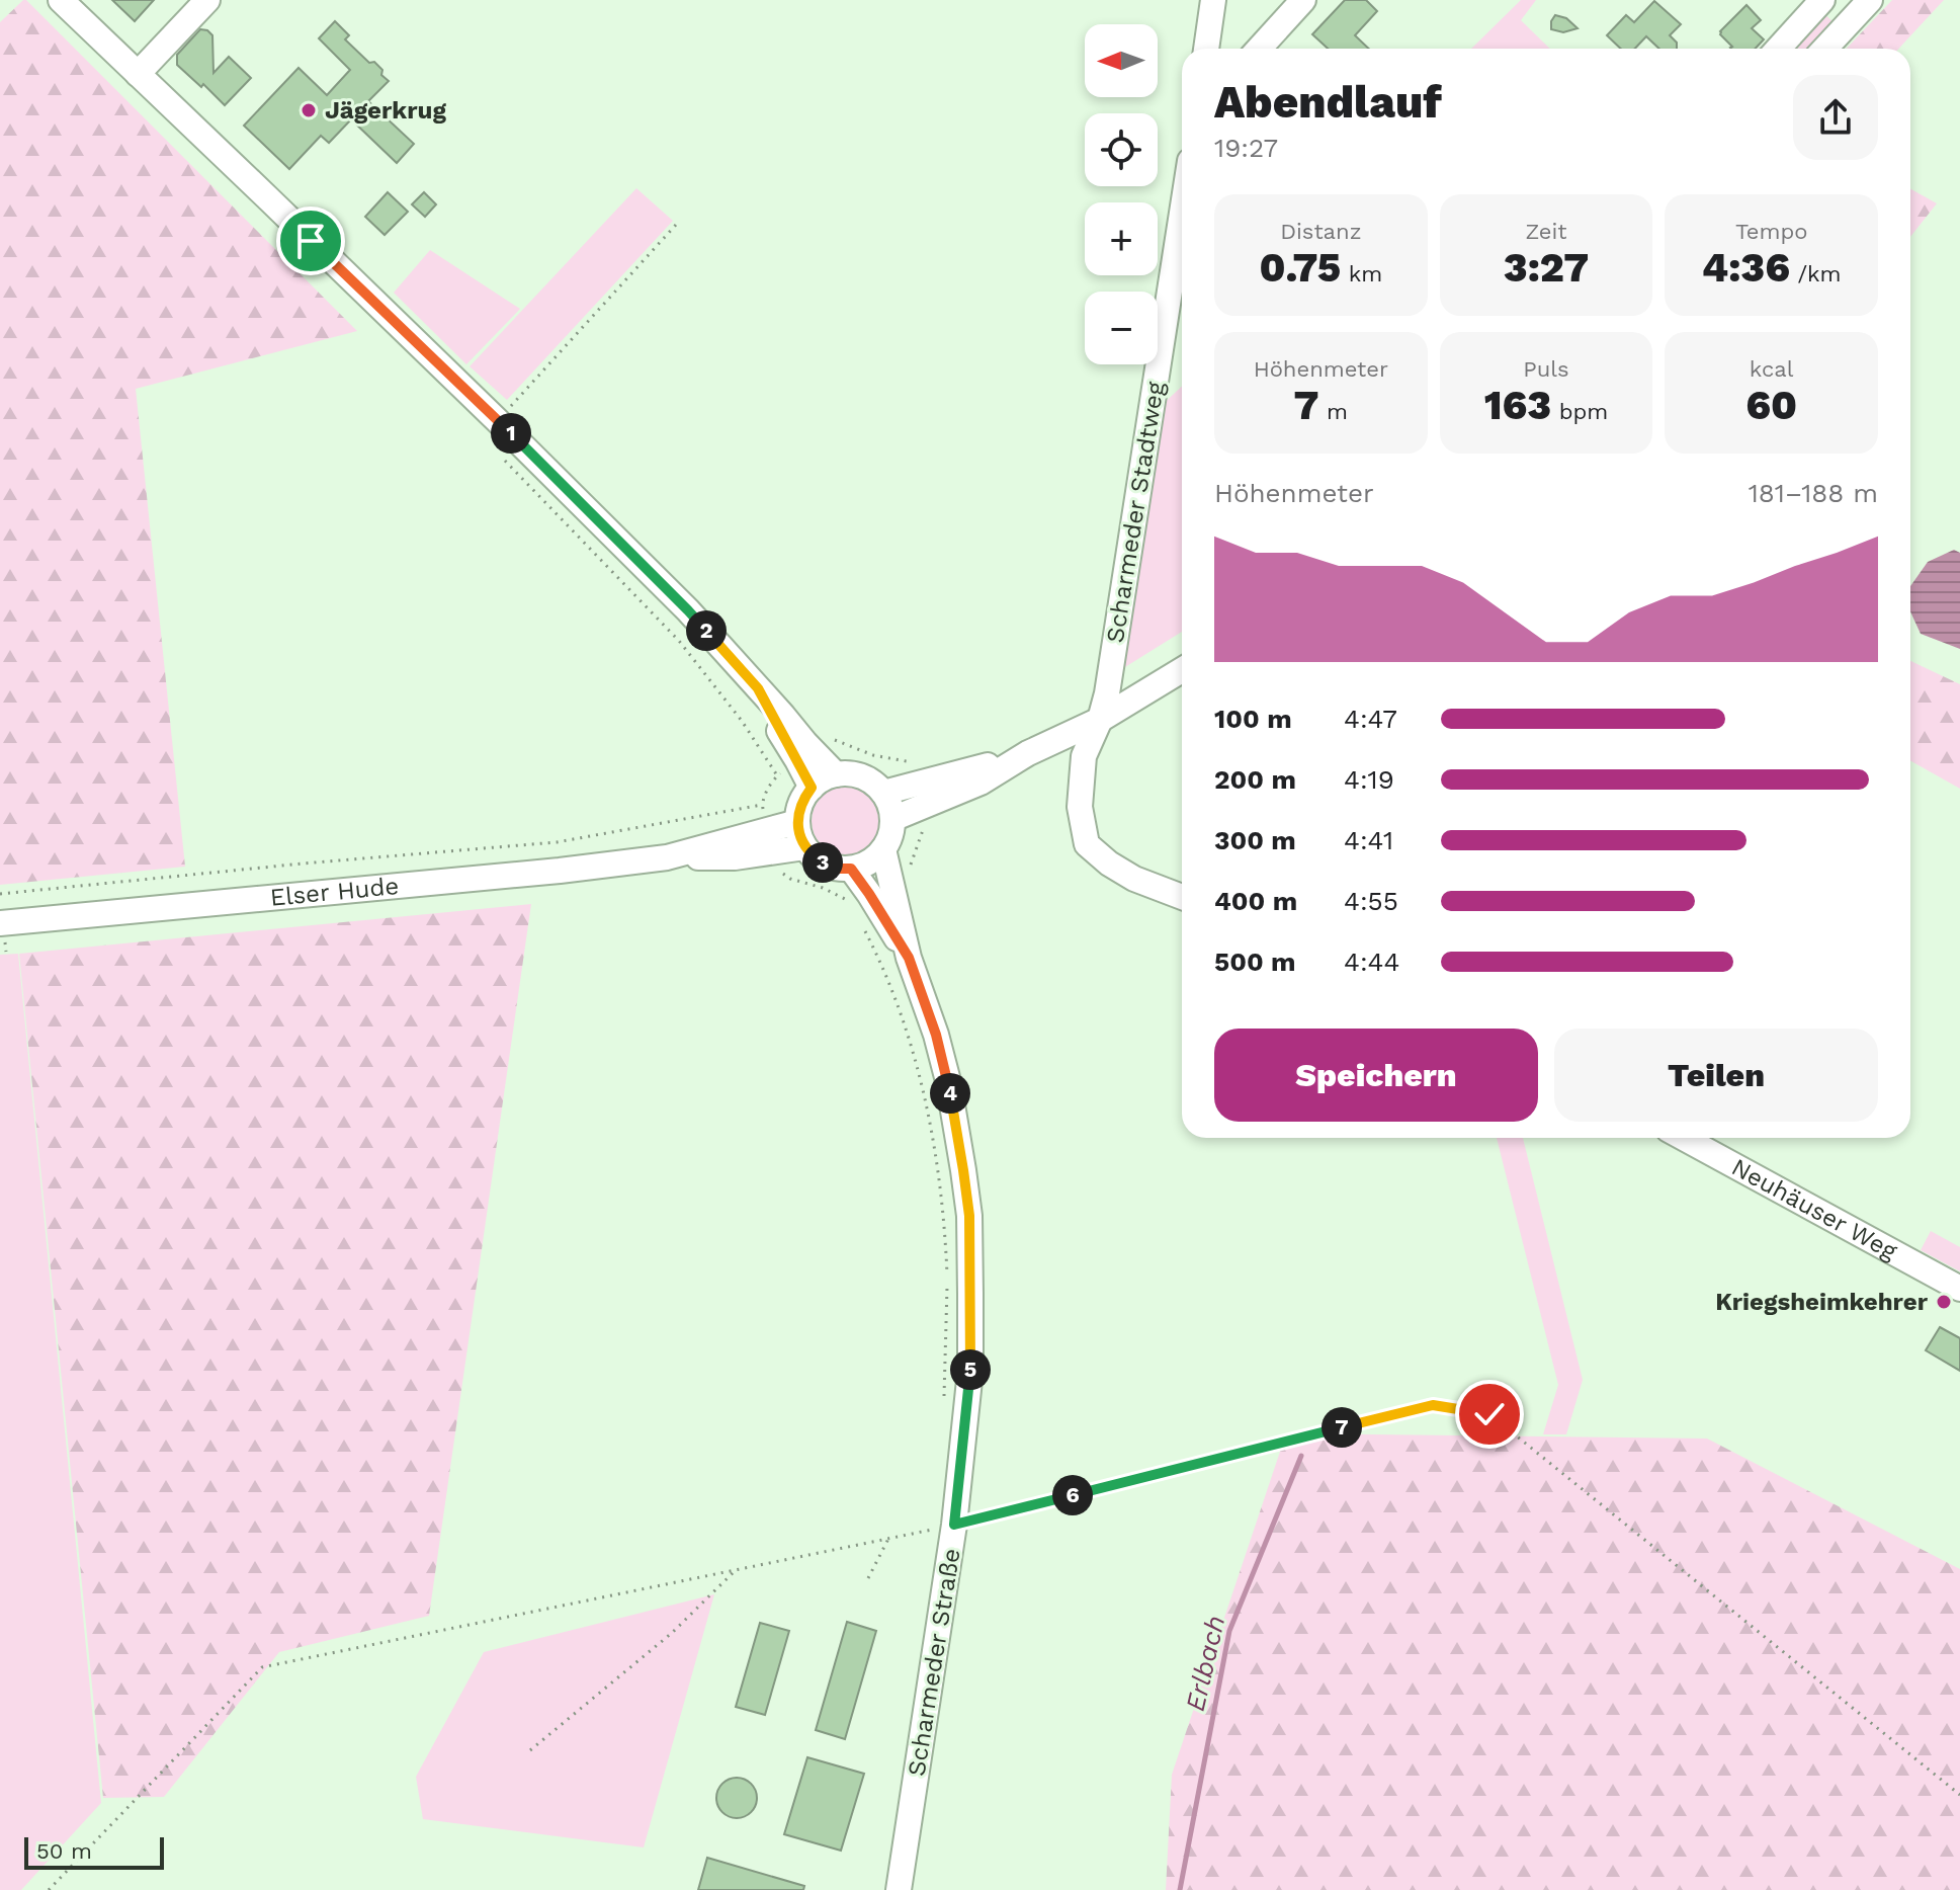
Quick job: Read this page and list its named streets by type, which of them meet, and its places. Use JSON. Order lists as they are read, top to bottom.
{
  "streets": {
    "street": [
      "Scharmeder Stadtweg",
      "Elser Hude",
      "Neuhäuser Weg",
      "Scharmeder Straße"
    ]
  },
  "crossings": [
    ["Elser Hude", "Scharmeder Straße"]
  ],
  "water": ["Erlbach"],
  "places": ["Jägerkrug", "Kriegsheimkehrer"],
  "scale_bar": "50 m",
  "north": "left",
  "page": {
    "map_buttons": ["+", "−"],
    "heading": ["Abendlauf", "19:27"],
    "stats": [
      ["Distanz", "0.75 km"],
      ["Zeit", "3:27"],
      ["Tempo", "4:36 /km"],
      ["Höhenmeter", "7 m"],
      ["Puls", "163 bpm"],
      ["kcal", "60"]
    ],
    "pins": [
      "1",
      "2",
      "3",
      "4",
      "5",
      "7",
      "6"
    ],
    "chart": ["Höhenmeter", "181–188 m"],
    "list": [
      {
        "name": "100 m",
        "note": "4:47"
      },
      {
        "name": "200 m",
        "note": "4:19"
      },
      {
        "name": "300 m",
        "note": "4:41"
      },
      {
        "name": "400 m",
        "note": "4:55"
      },
      {
        "name": "500 m",
        "note": "4:44"
      }
    ],
    "buttons": ["Speichern", "Teilen"],
    "scale": "50 m"
  }
}
